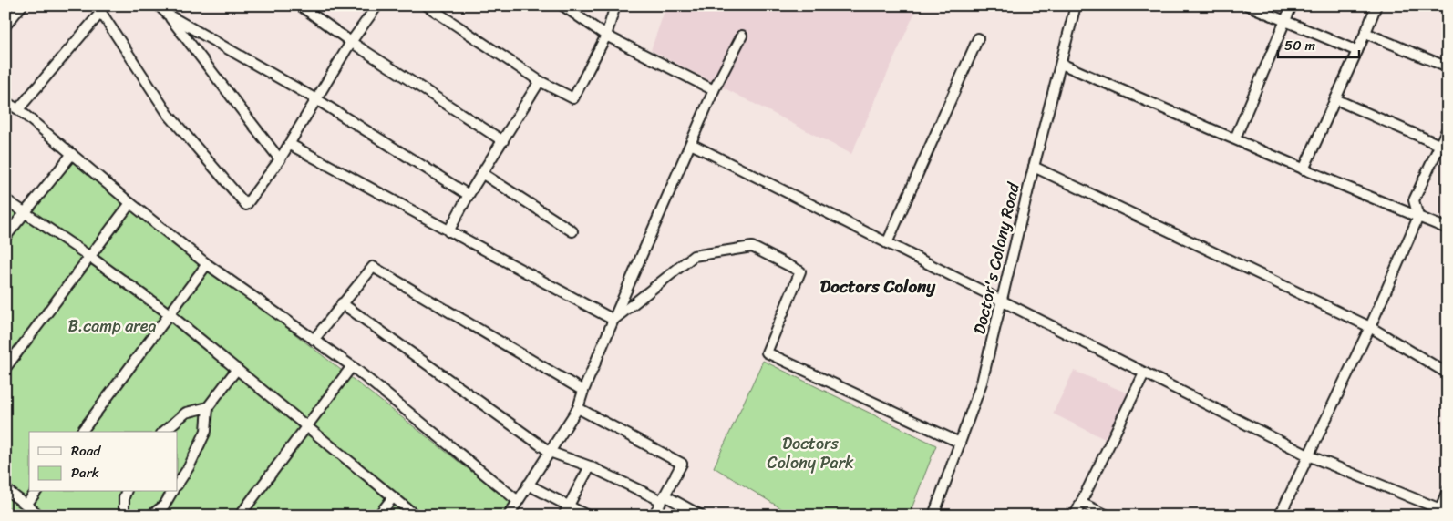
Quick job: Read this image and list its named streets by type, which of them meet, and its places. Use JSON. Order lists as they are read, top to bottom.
{
  "streets": {
    "street": ["Doctor's Colony Road"]
  },
  "districts": ["Doctors Colony"],
  "parks": ["B.camp area", "Doctors Colony Park"],
  "legend": ["Road", "Park"],
  "scale_bar": "50 m"
}
